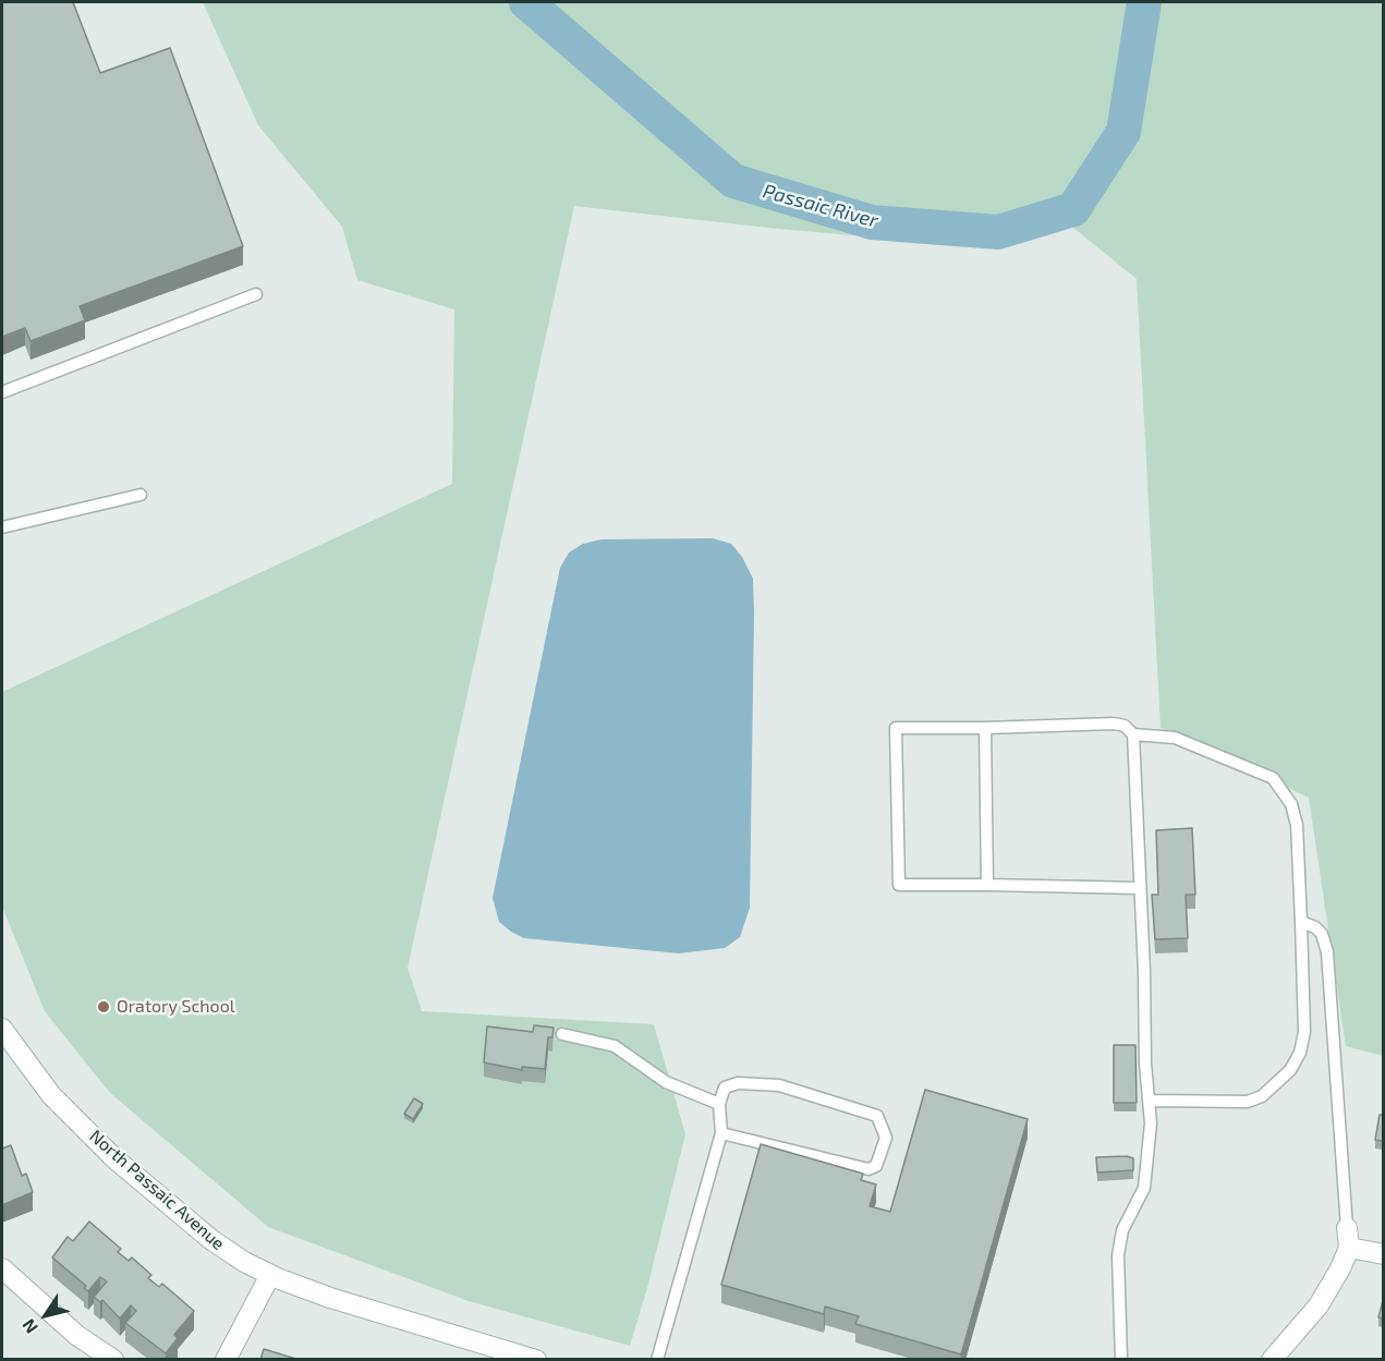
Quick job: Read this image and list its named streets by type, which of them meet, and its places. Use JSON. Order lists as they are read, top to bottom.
{
  "streets": {
    "main road": ["North Passaic Avenue"]
  },
  "water": ["Passaic River"],
  "places": ["Oratory School"],
  "north": "bottom left"
}
